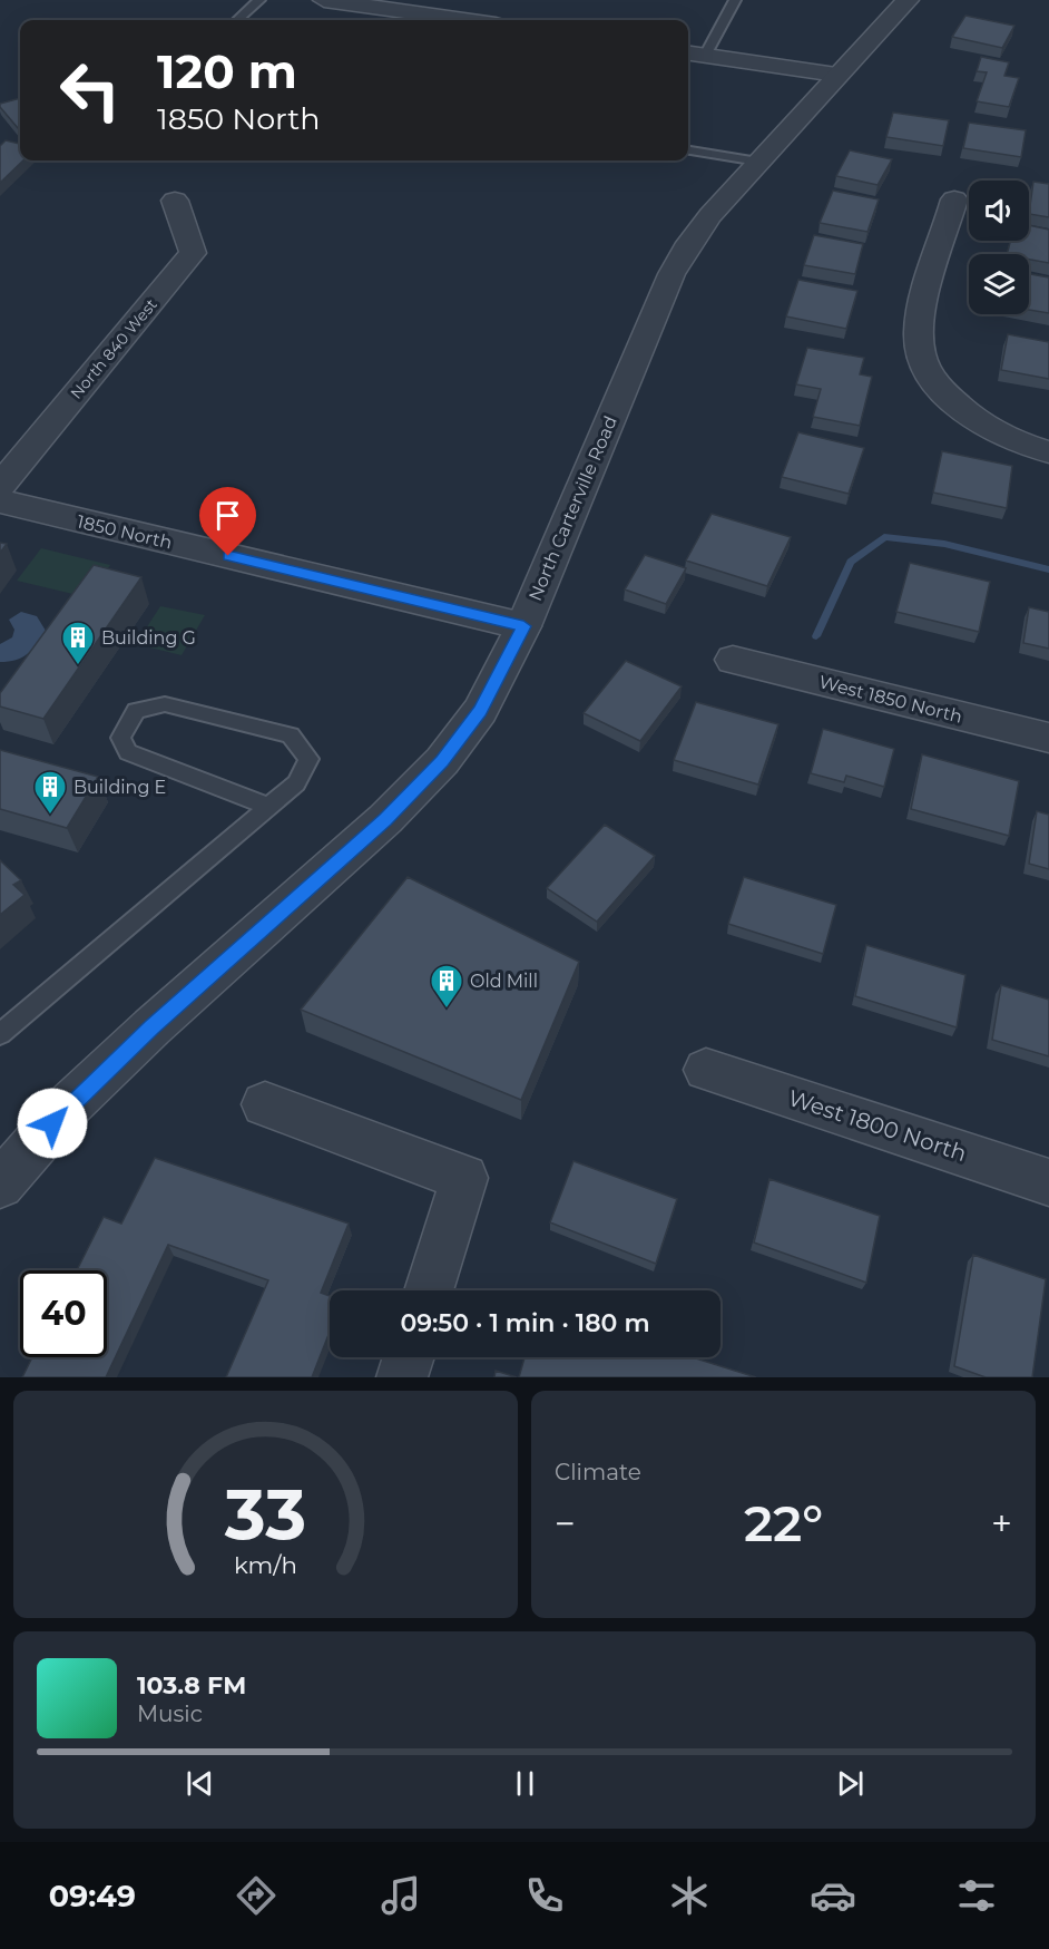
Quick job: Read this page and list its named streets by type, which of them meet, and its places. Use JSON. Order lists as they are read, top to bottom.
{
  "streets": {
    "street": [
      "North 840 West",
      "North Carterville Road",
      "1850 North",
      "West 1850 North",
      "West 1800 North"
    ]
  },
  "crossings": [
    ["North Carterville Road", "1850 North"]
  ],
  "places": {
    "building": ["Building G", "Building E", "Old Mill"]
  },
  "page": {
    "turn": ["120 m", "1850 North"],
    "limit": "40",
    "trip": "09:50 · 1 min · 180 m",
    "tile": "Climate",
    "heat": ["−", "22°", "+"],
    "song": ["103.8 FM", "Music"],
    "tabs": "09:49",
    "gauge": ["33", "km/h"]
  }
}
